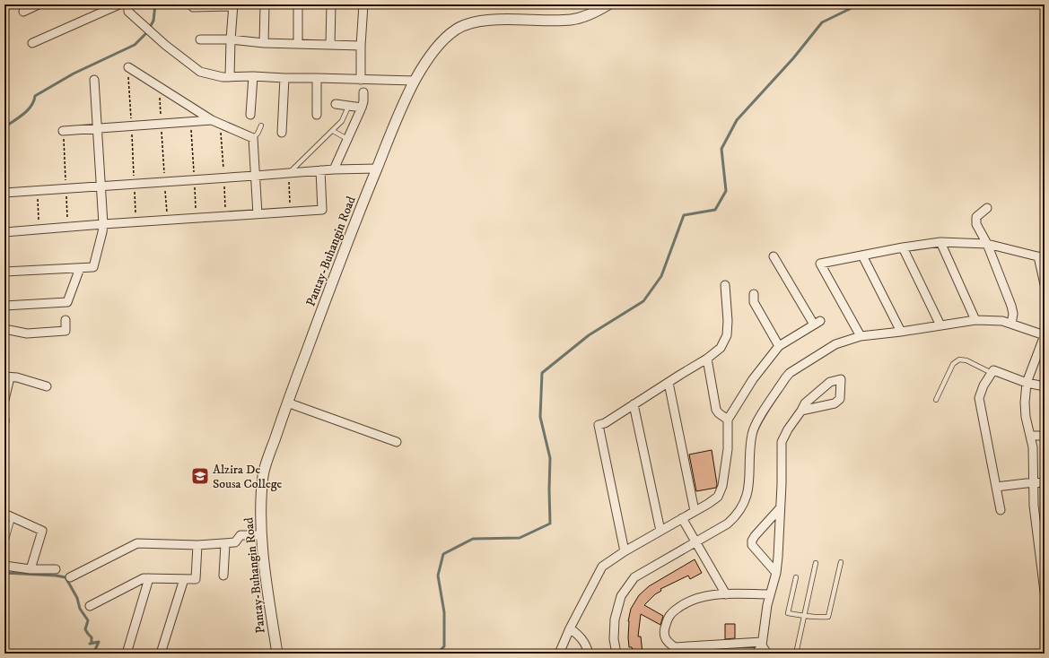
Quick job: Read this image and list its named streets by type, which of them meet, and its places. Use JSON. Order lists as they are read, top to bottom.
{
  "streets": {
    "street": ["Pantay-Buhangin Road"]
  },
  "places": {
    "school or university": ["Alzira De Sousa College"]
  }
}
